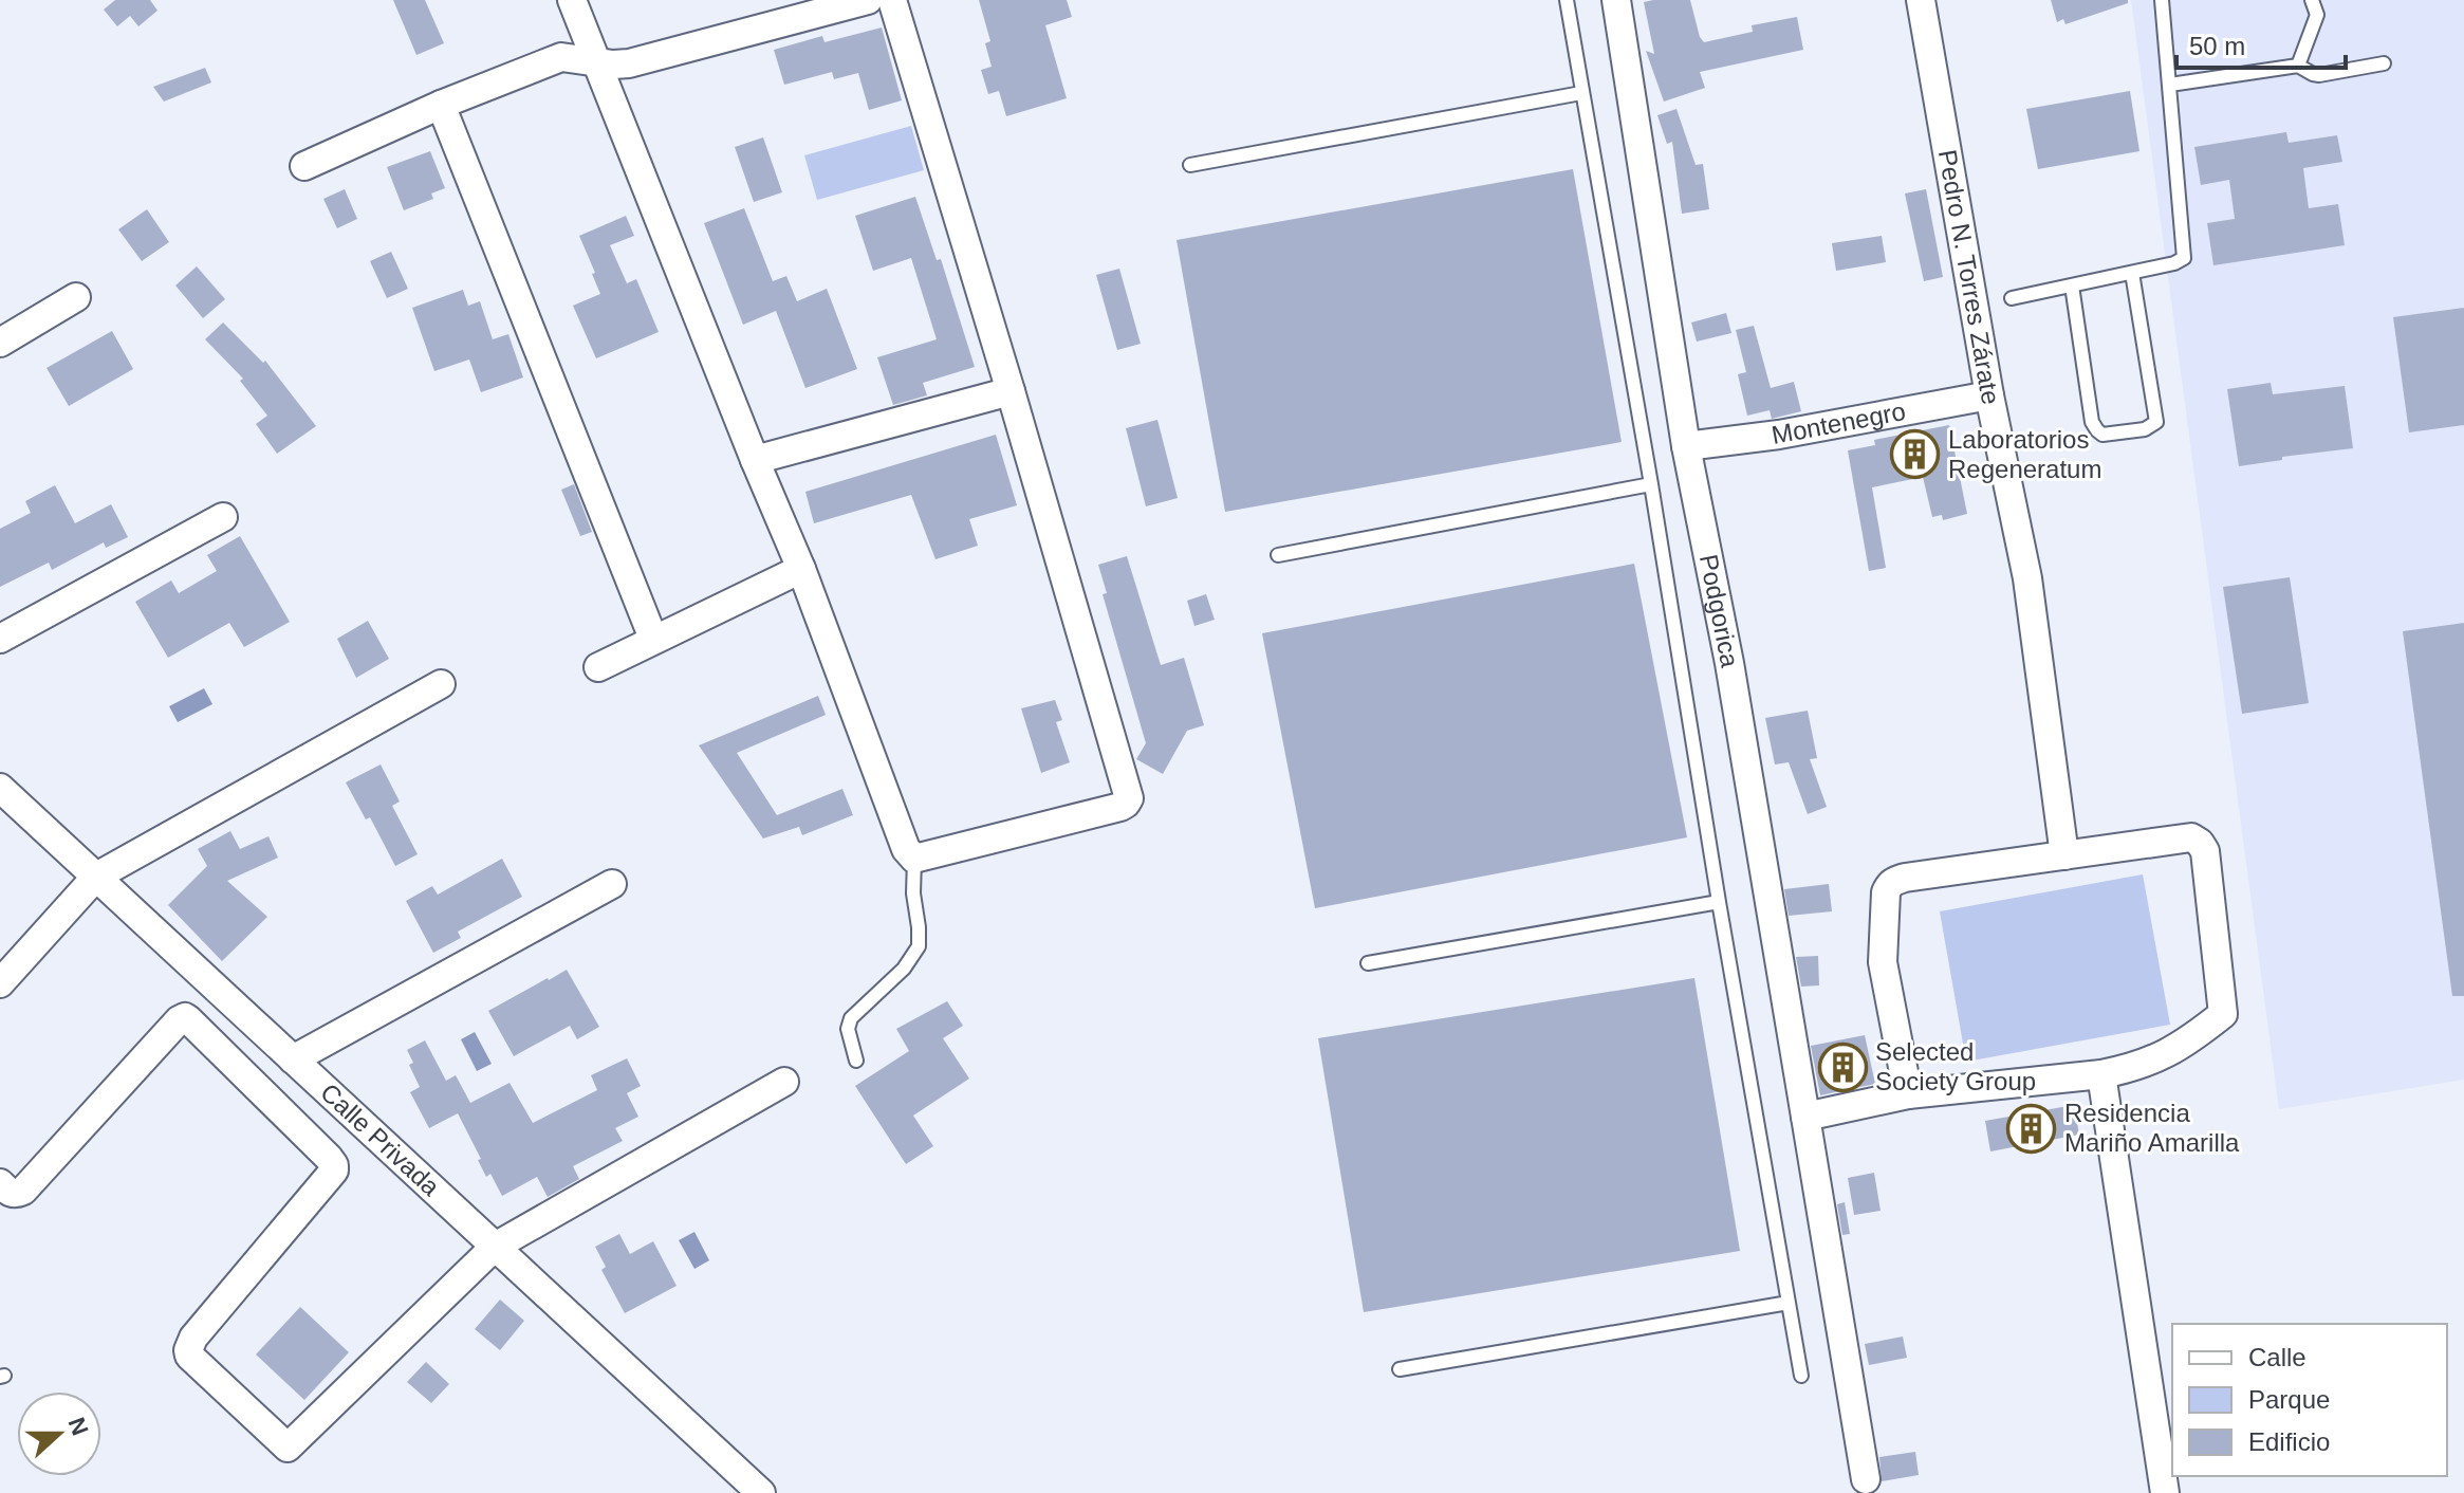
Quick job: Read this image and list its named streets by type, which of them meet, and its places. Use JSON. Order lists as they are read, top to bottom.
{
  "streets": {
    "street": [
      "Pedro N. Torres Zárate",
      "Montenegro",
      "Podgorica",
      "Calle Privada"
    ]
  },
  "crossings": [
    ["Pedro N. Torres Zárate", "Montenegro"],
    ["Montenegro", "Podgorica"]
  ],
  "places": {
    "building": ["Laboratorios Regeneratum", "Selected Society Group", "Residencia Mariño Amarilla"]
  },
  "legend": ["Calle", "Parque", "Edificio"],
  "scale_bar": "50 m",
  "north": "right"
}
